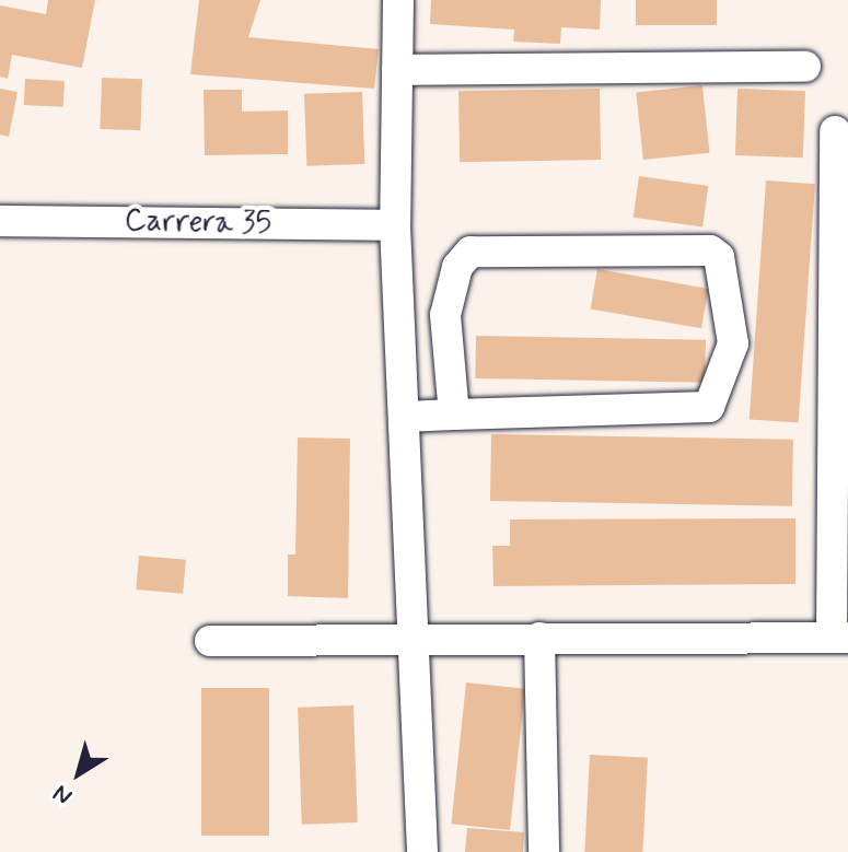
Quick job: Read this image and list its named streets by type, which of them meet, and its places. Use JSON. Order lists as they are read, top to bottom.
{
  "streets": {
    "street": ["Carrera 35"]
  },
  "north": "bottom left"
}
